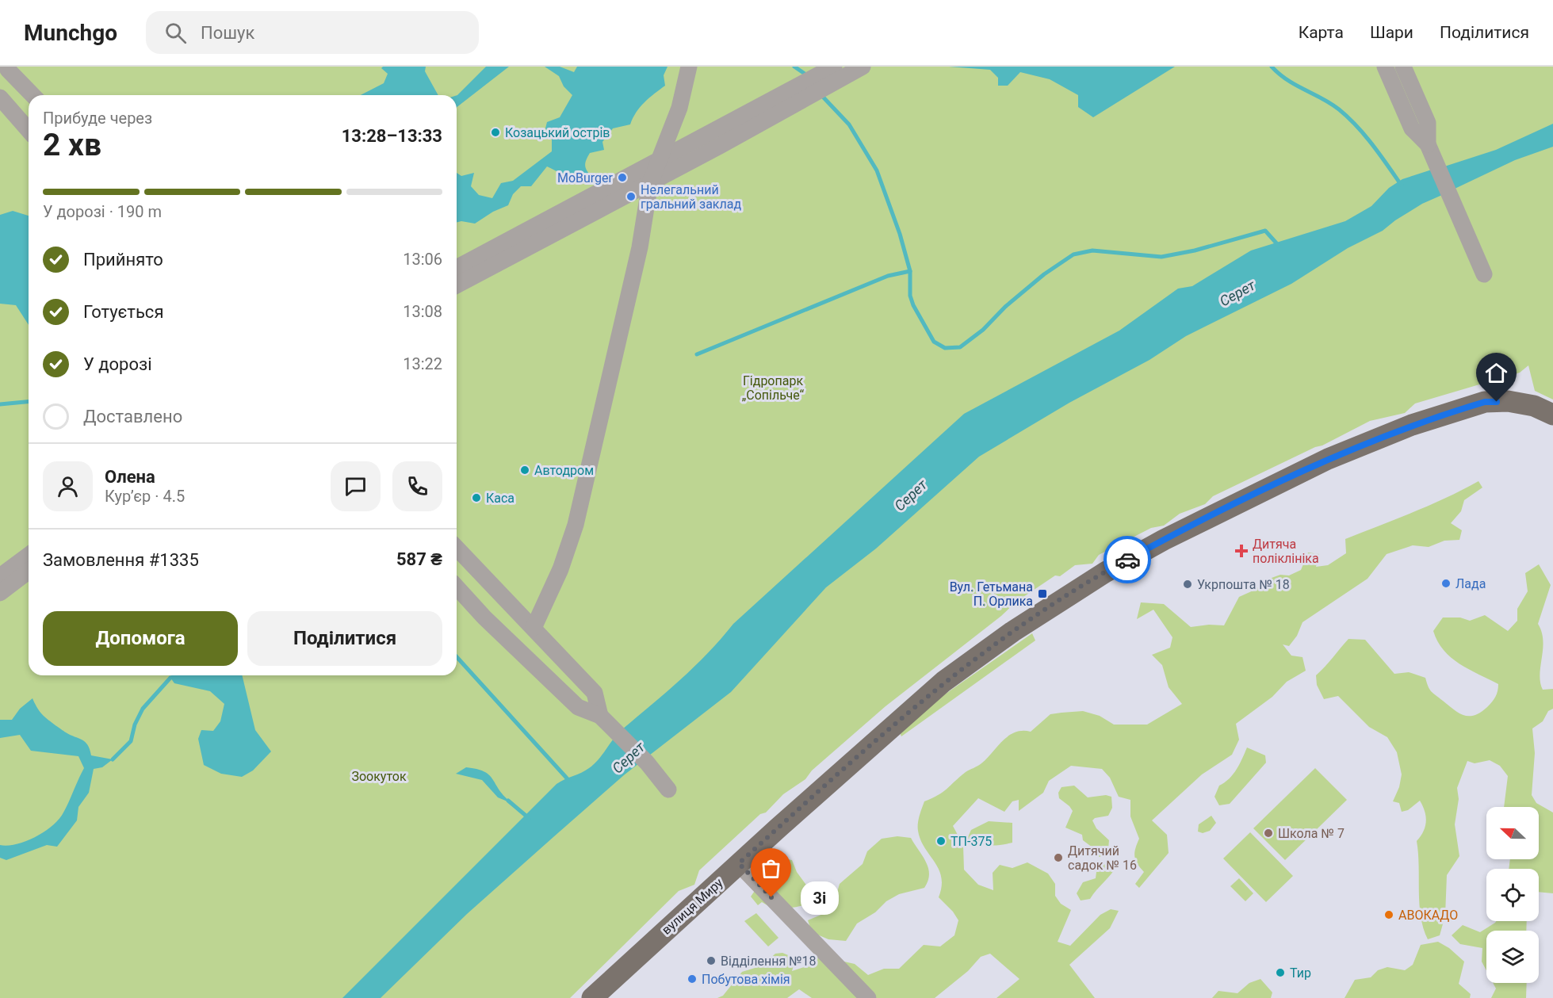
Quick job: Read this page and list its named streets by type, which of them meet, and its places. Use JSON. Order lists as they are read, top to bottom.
{
  "streets": {
    "main road": ["вулиця Миру"]
  },
  "water": ["Серет"],
  "parks": ["Гідропарк „Сопільче“", "Зоокуток"],
  "places": {
    "other": [
      "Козацький острів",
      "MoBurger",
      "Нелегальний гральний заклад",
      "Автодром",
      "Каса",
      "Лада",
      "Укрпошта № 18",
      "Школа № 7",
      "ТП-375",
      "Дитячий садок № 16",
      "3і",
      "АВОКАДО",
      "Відділення №18",
      "Тир",
      "Побутова хімія"
    ],
    "health": ["Дитяча поліклініка"],
    "transit": ["Вул. Гетьмана П. Орлика"]
  },
  "north": "left",
  "page": {
    "header": "Munchgo",
    "search": "Пошук",
    "nav": ["Карта", "Шари", "Поділитися"],
    "heading": ["2 хв", "Прибуде через", "13:28–13:33"],
    "panel": [
      "Олена",
      "Кур’єр · 4.5",
      "Замовлення #1335",
      "587 ₴"
    ],
    "bar": "У дорозі · 190 m",
    "list": [
      ["Прийнято", "13:06"],
      ["Готується", "13:08"],
      ["У дорозі", "13:22"],
      "Доставлено"
    ],
    "buttons": ["Допомога", "Поділитися"],
    "bubble": "3і"
  }
}
